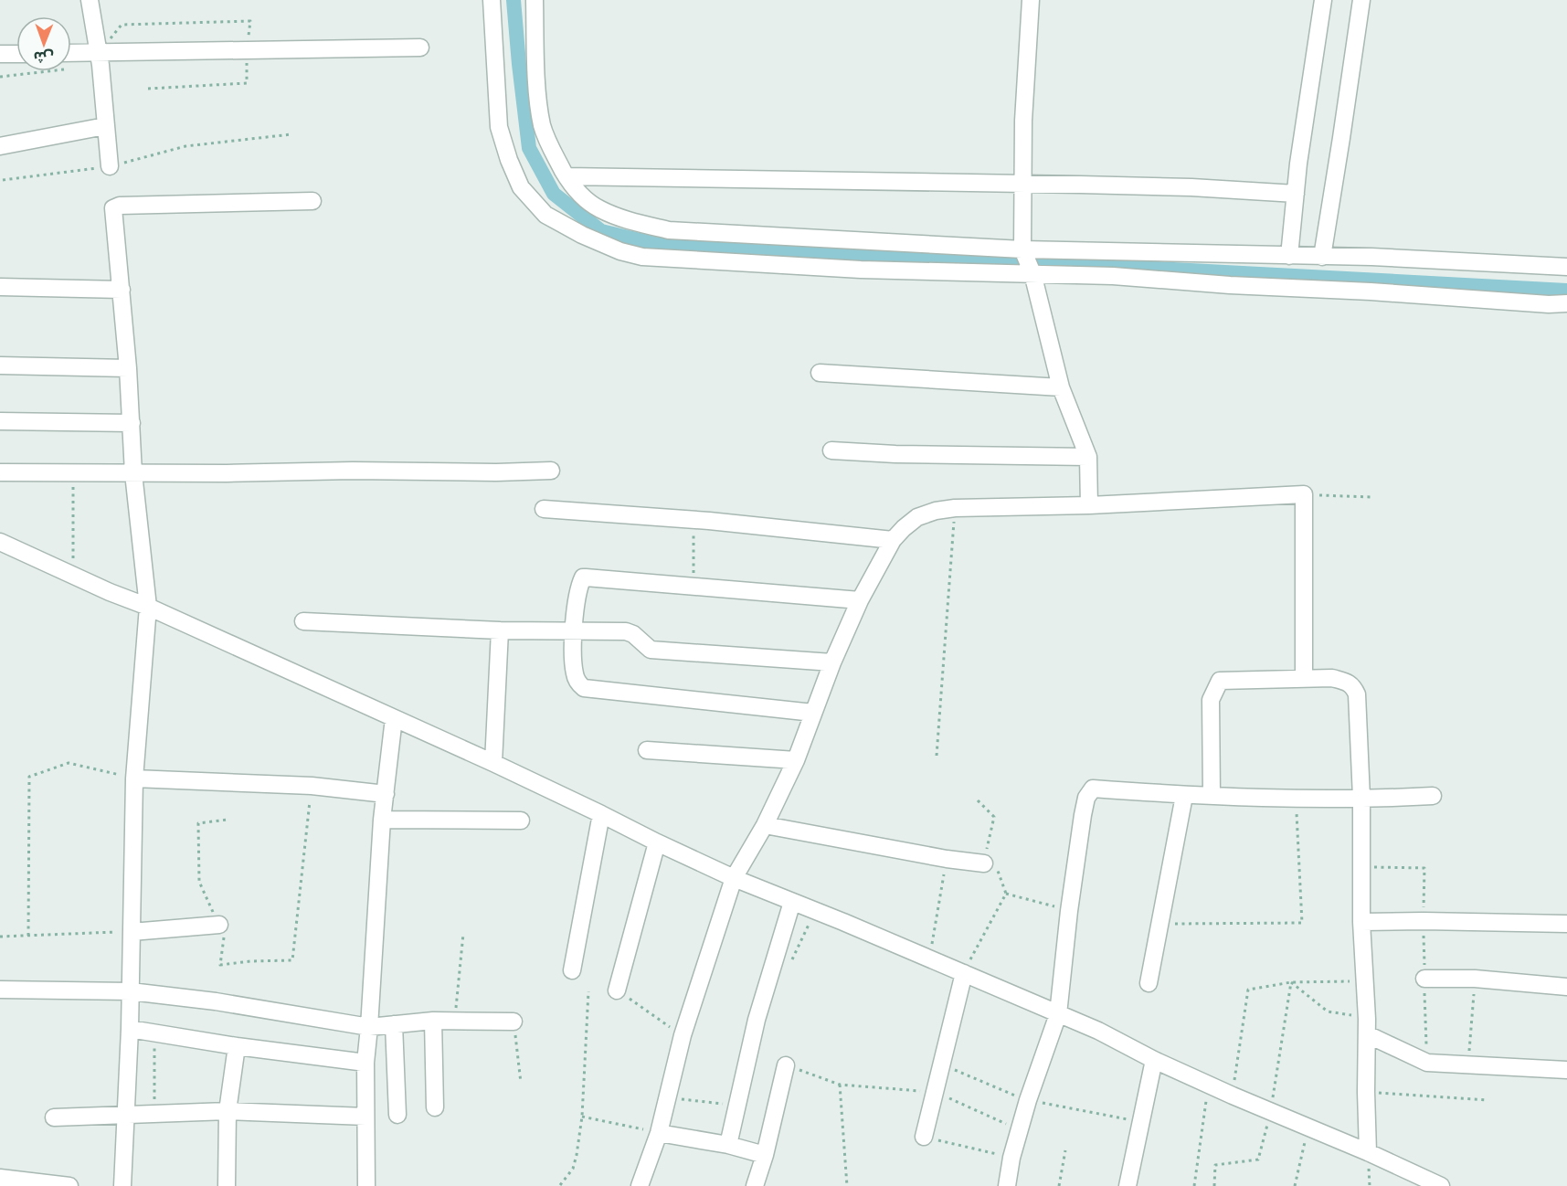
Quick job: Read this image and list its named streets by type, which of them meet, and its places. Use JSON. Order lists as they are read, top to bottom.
{
  "north": "bottom"
}
